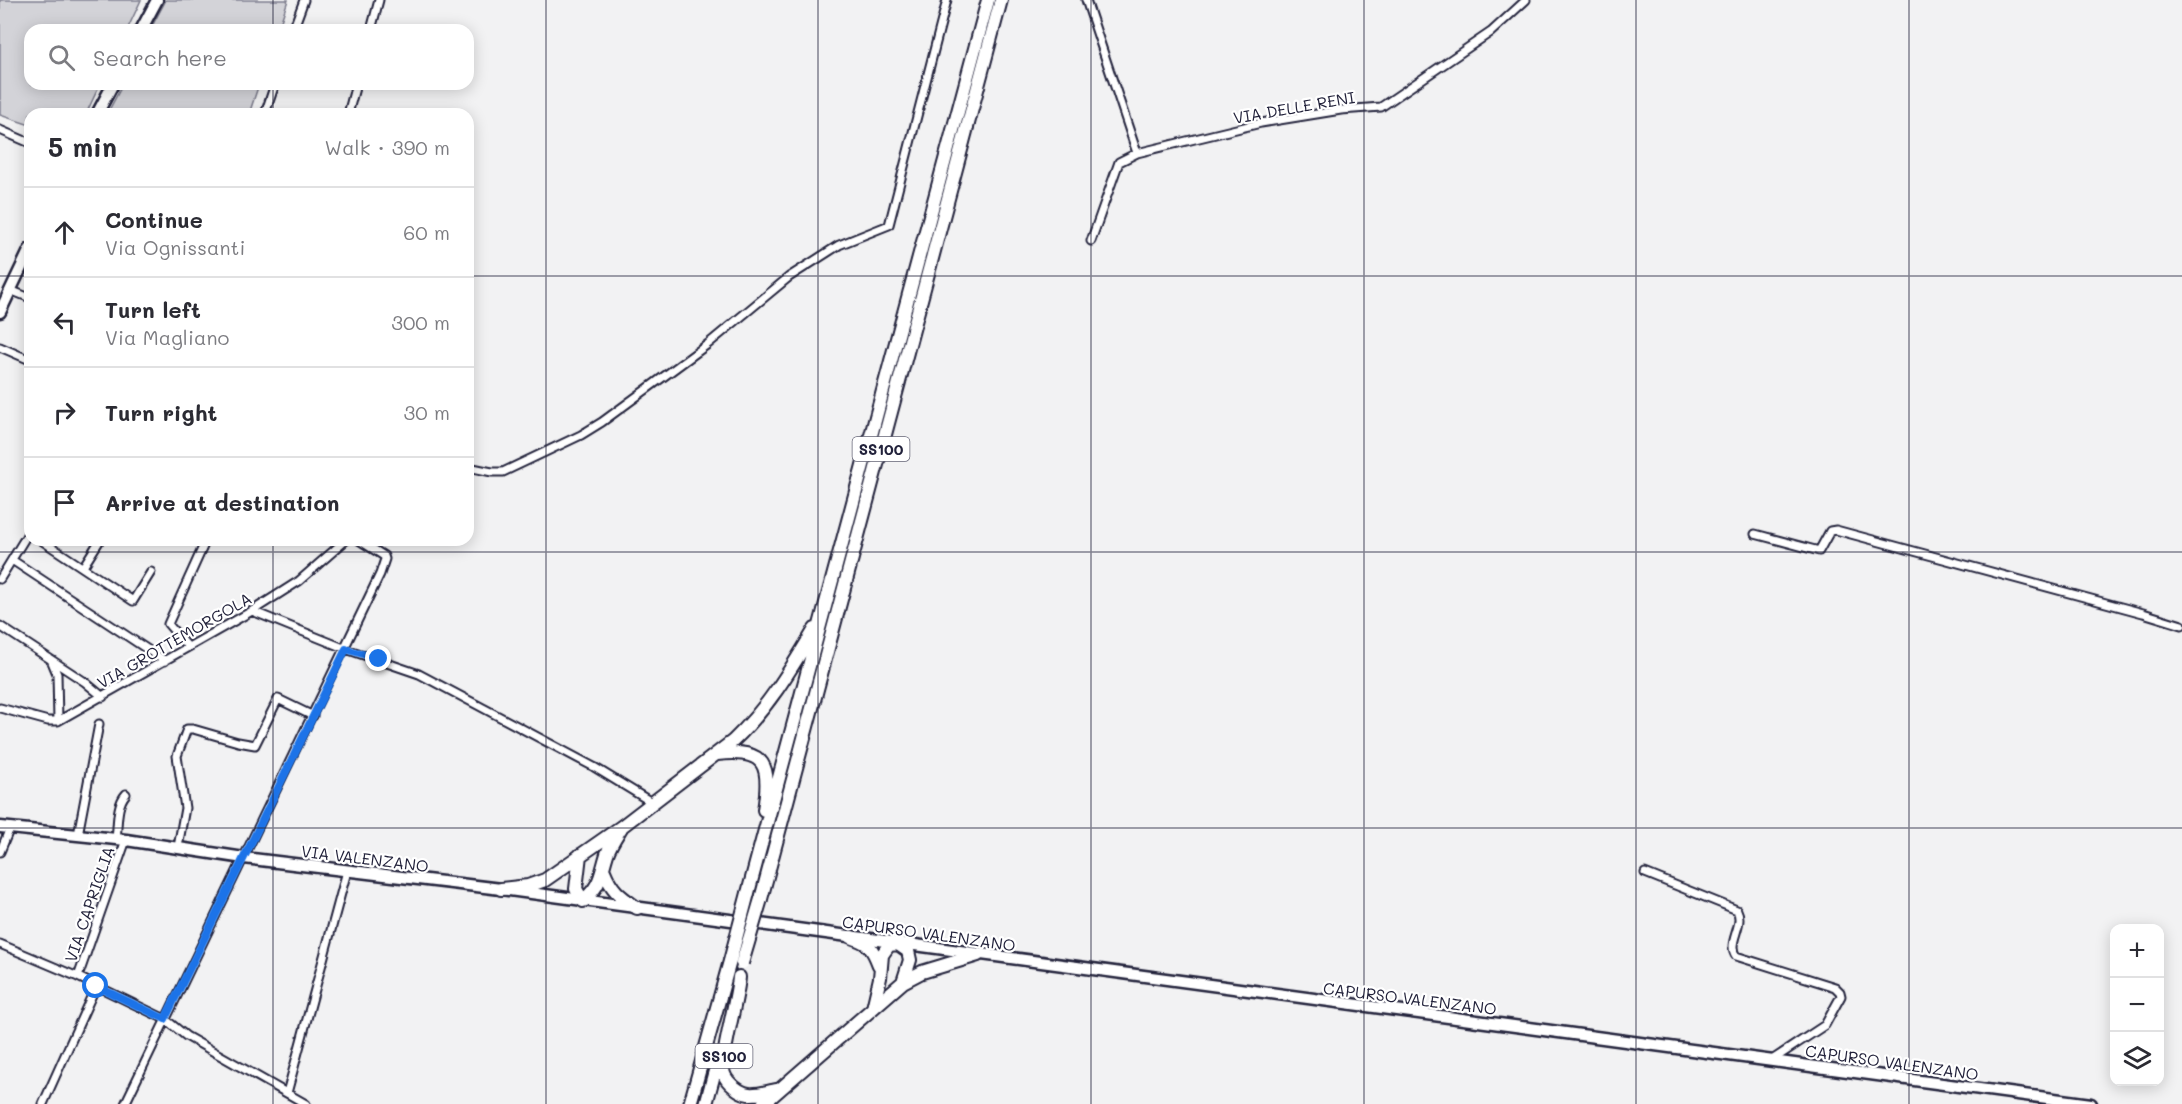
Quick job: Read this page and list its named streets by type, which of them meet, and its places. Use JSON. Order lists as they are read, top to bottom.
{
  "streets": {
    "highway": ["SS100"],
    "street": [
      "VIA DELLE RENI",
      "VIA GROTTEMORGOLA",
      "VIA VALENZANO",
      "VIA CAPRIGLIA",
      "CAPURSO VALENZANO"
    ]
  },
  "crossings": [
    ["SS100", "VIA VALENZANO"],
    ["VIA VALENZANO", "VIA CAPRIGLIA"],
    ["VIA VALENZANO", "CAPURSO VALENZANO"]
  ],
  "page": {
    "search": "Search here",
    "heading": ["5 min", "Walk · 390 m"],
    "list": [
      ["Continue", "Via Ognissanti", "60 m"],
      ["Turn left", "Via Magliano", "300 m"],
      ["Turn right", "30 m"],
      "Arrive at destination"
    ],
    "map_buttons": ["+", "−"]
  }
}
